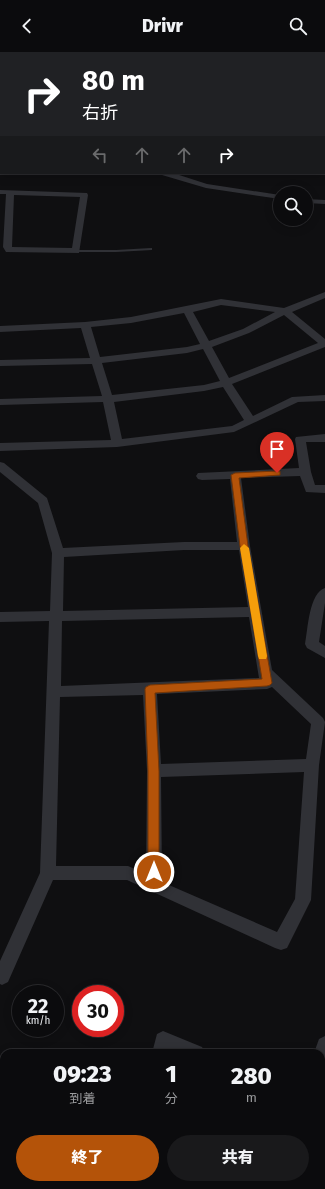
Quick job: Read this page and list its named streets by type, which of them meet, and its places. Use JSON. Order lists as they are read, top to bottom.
{
  "page": {
    "header": "Drivr",
    "turn": ["80 m", "右折"],
    "speed": "22 km/h",
    "limit": "30",
    "eta": [
      "09:23",
      "到着",
      "1",
      "分",
      "280",
      "m"
    ],
    "buttons": ["終了", "共有"]
  }
}
